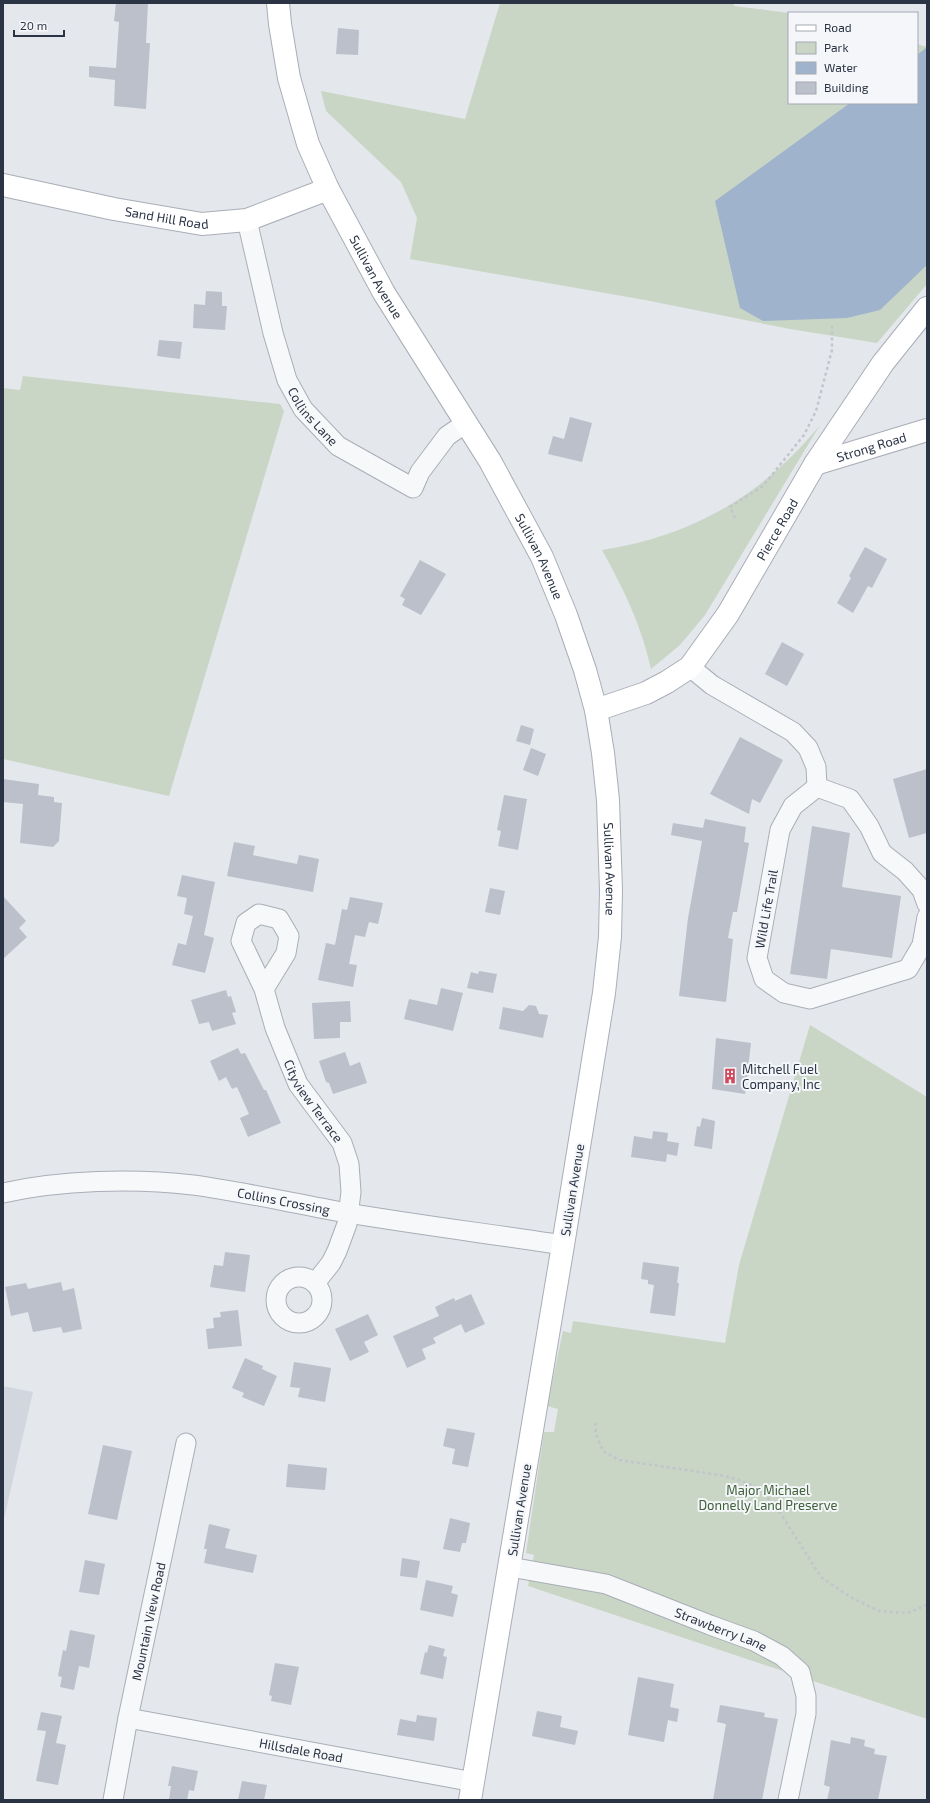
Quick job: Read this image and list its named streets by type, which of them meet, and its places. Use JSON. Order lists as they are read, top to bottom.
{
  "streets": {
    "main road": [
      "Sand Hill Road",
      "Sullivan Avenue",
      "Strong Road",
      "Pierce Road"
    ],
    "street": [
      "Collins Lane",
      "Wild Life Trail",
      "Cityview Terrace",
      "Collins Crossing",
      "Mountain View Road",
      "Strawberry Lane",
      "Hillsdale Road"
    ]
  },
  "crossings": [
    ["Sand Hill Road", "Sullivan Avenue"],
    ["Sand Hill Road", "Collins Lane"],
    ["Sullivan Avenue", "Collins Lane"],
    ["Sullivan Avenue", "Pierce Road"],
    ["Sullivan Avenue", "Collins Crossing"],
    ["Sullivan Avenue", "Strawberry Lane"],
    ["Sullivan Avenue", "Hillsdale Road"],
    ["Strong Road", "Pierce Road"],
    ["Cityview Terrace", "Collins Crossing"],
    ["Mountain View Road", "Hillsdale Road"]
  ],
  "parks": ["Major Michael Donnelly Land Preserve"],
  "places": {
    "building": ["Mitchell Fuel Company, Inc"]
  },
  "legend": [
    "Road",
    "Park",
    "Water",
    "Building"
  ],
  "scale_bar": "20 m"
}
